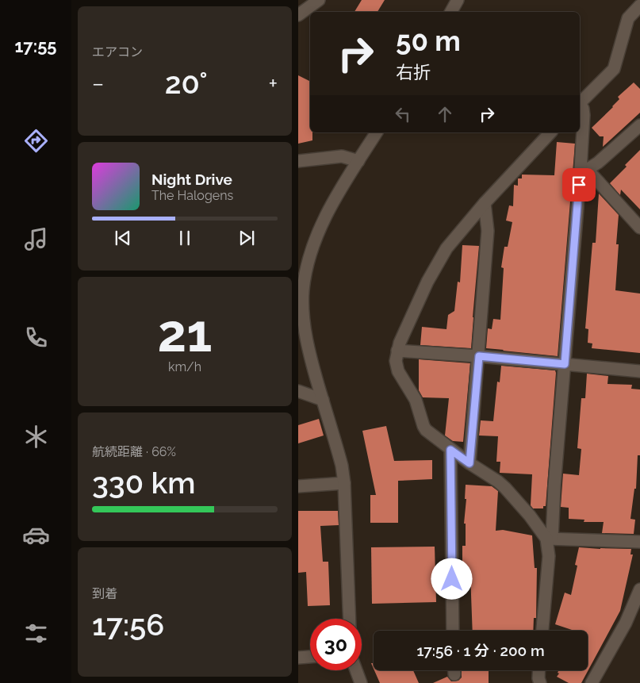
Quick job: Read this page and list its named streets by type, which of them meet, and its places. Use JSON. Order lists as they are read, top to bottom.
{
  "page": {
    "tabs": "17:55",
    "tile": [
      "エアコン",
      ["21", "km/h"],
      ["航続距離 · 66%", "330 km"],
      ["到着", "17:56"]
    ],
    "turn": ["50 m", "右折"],
    "heat": ["−", "20°", "+"],
    "song": ["Night Drive", "The Halogens"],
    "limit": "30",
    "trip": "17:56 · 1 分 · 200 m"
  }
}
